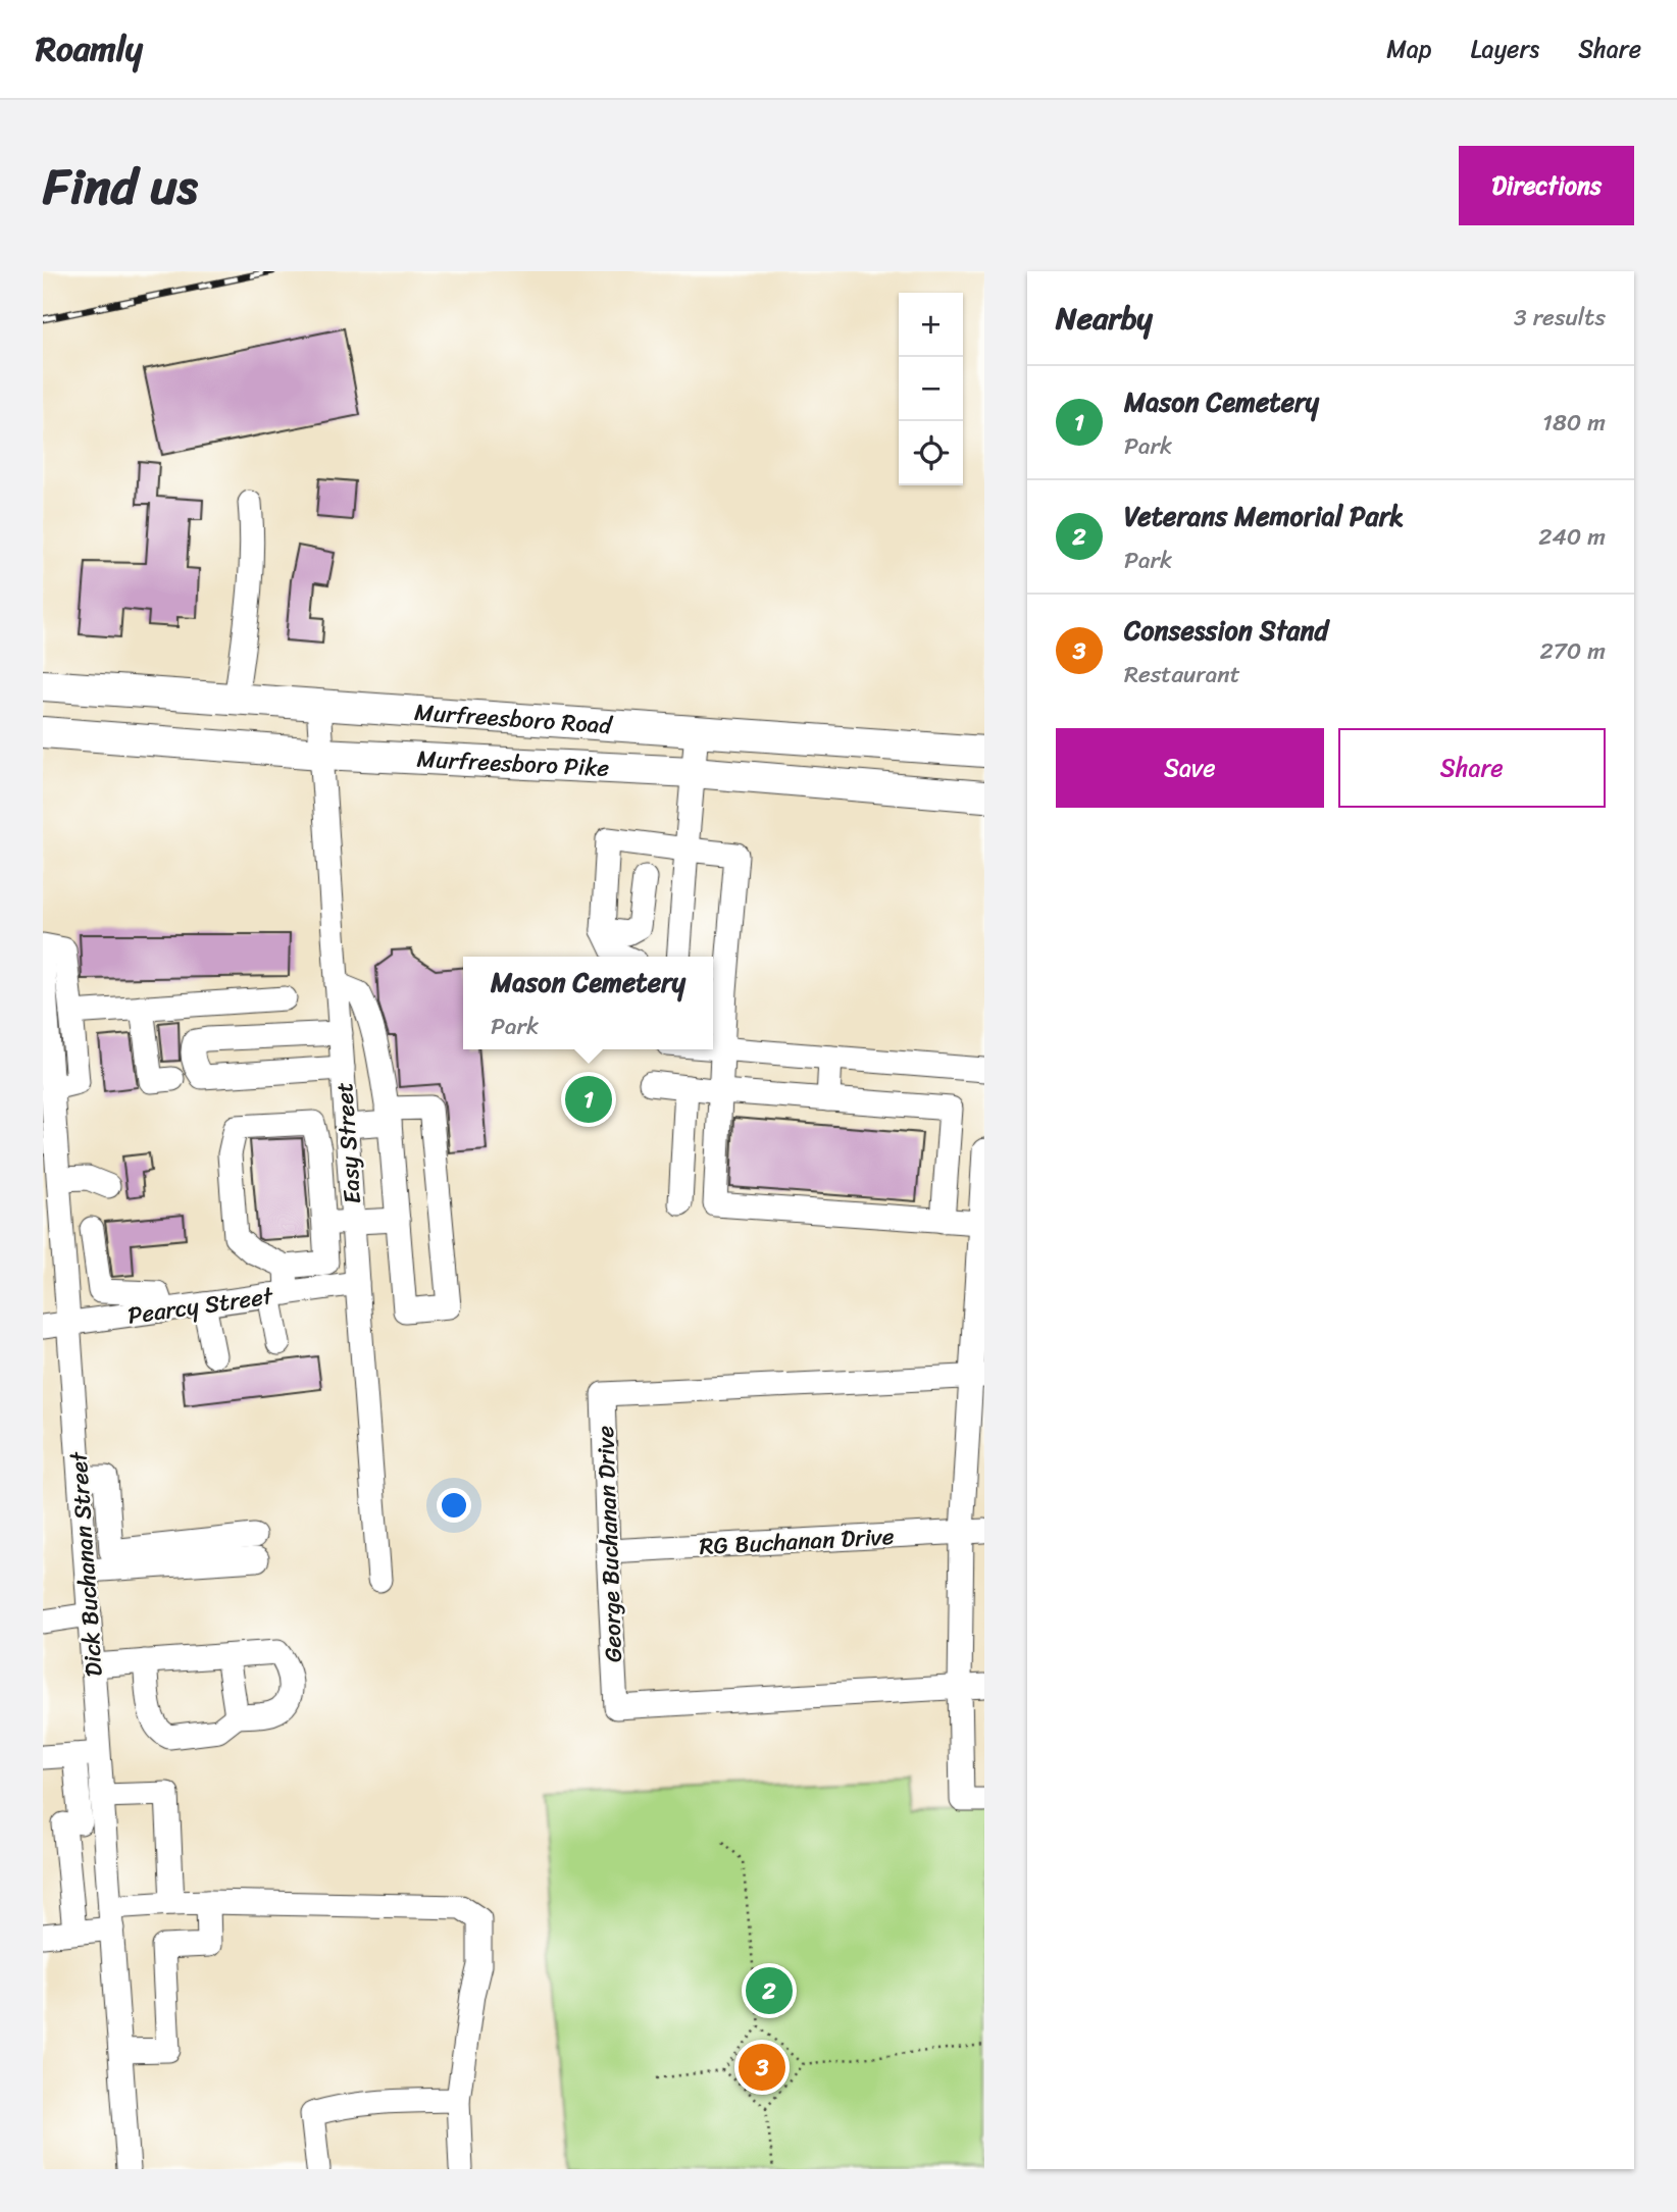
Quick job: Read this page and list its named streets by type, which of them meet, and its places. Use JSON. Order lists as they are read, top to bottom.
{
  "streets": {
    "main road": ["Murfreesboro Road", "Murfreesboro Pike"],
    "street": [
      "Easy Street",
      "Pearcy Street",
      "RG Buchanan Drive",
      "George Buchanan Drive",
      "Dick Buchanan Street"
    ]
  },
  "crossings": [
    ["Murfreesboro Road", "Easy Street"],
    ["Murfreesboro Pike", "Easy Street"],
    ["Easy Street", "Pearcy Street"],
    ["Pearcy Street", "Dick Buchanan Street"],
    ["RG Buchanan Drive", "George Buchanan Drive"]
  ],
  "page": {
    "header": "Roamly",
    "nav": ["Map", "Layers", "Share"],
    "title": "Find us",
    "buttons": [
      "Directions",
      ["Save", "Share"]
    ],
    "heading": ["Nearby", "3 results"],
    "map_buttons": ["+", "−"],
    "list": [
      {
        "mark": "1",
        "name": "Mason Cemetery",
        "note": "Park",
        "value": "180 m"
      },
      {
        "mark": "2",
        "name": "Veterans Memorial Park",
        "note": "Park",
        "value": "240 m"
      },
      {
        "mark": "3",
        "name": "Consession Stand",
        "note": "Restaurant",
        "value": "270 m"
      }
    ],
    "popup": ["Mason Cemetery", "Park"],
    "pins": ["1", "2", "3"]
  }
}
